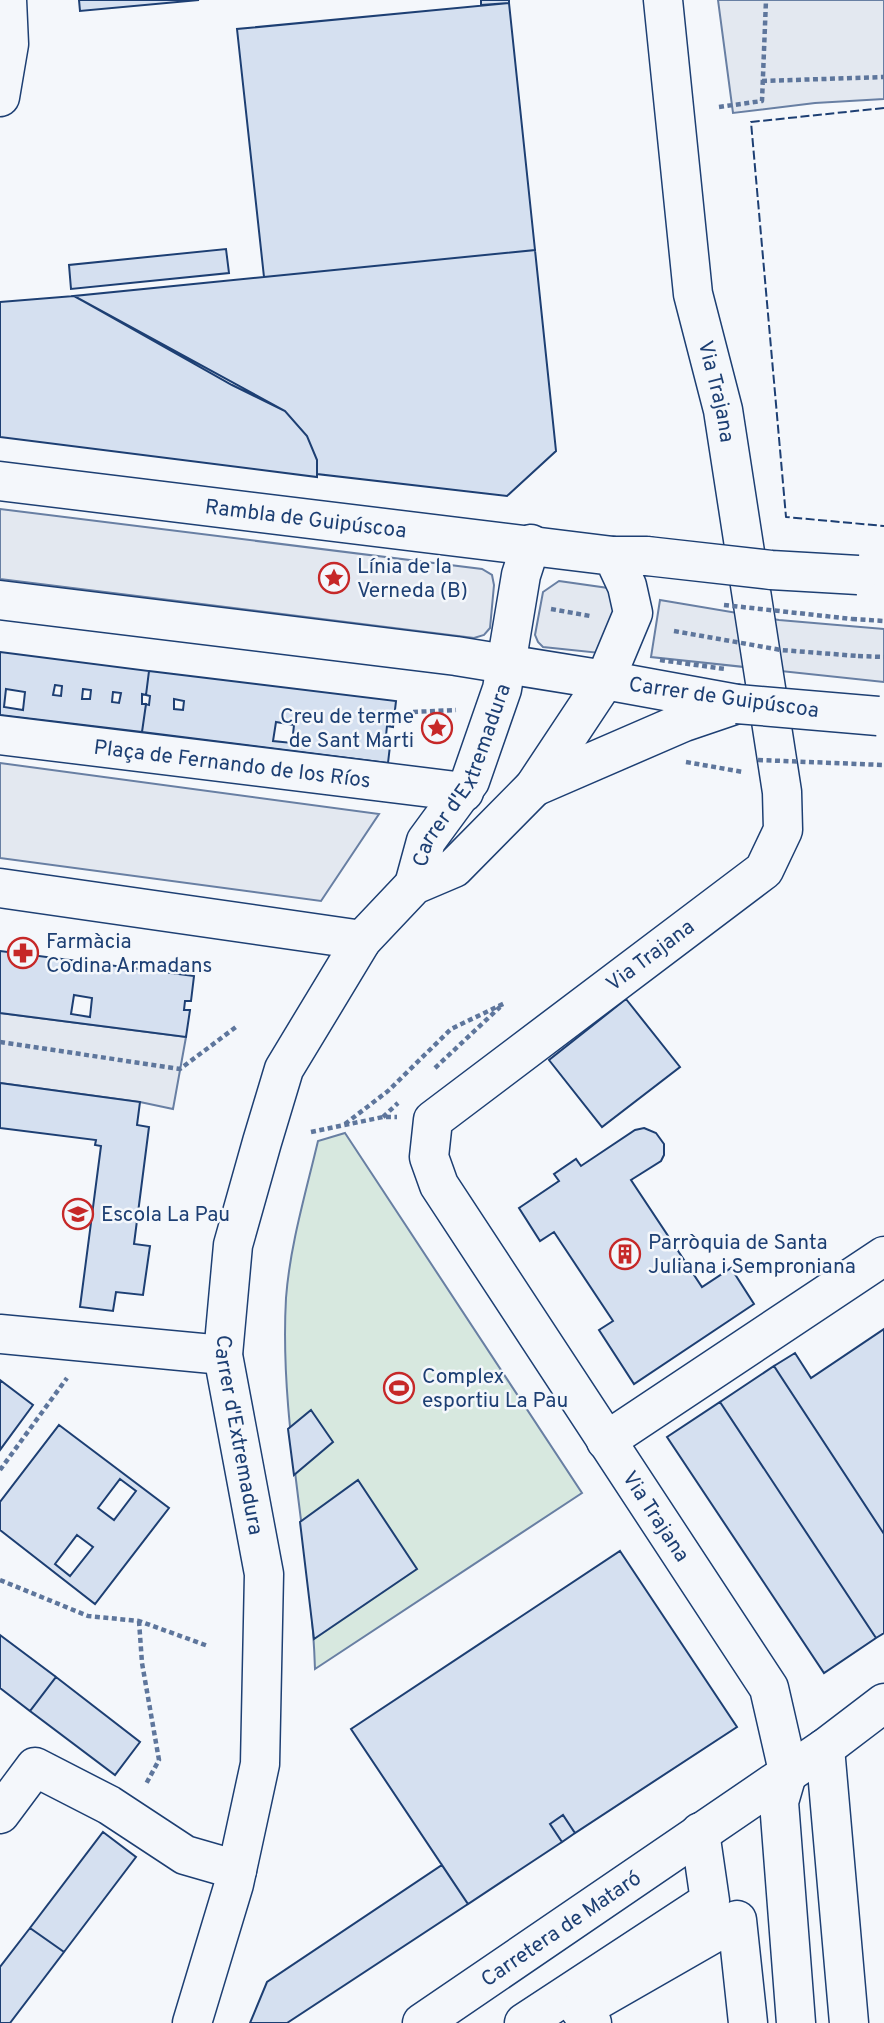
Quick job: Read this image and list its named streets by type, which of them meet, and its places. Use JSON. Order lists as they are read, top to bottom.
{
  "streets": {
    "street": [
      "Via Trajana",
      "Rambla de Guipúscoa",
      "Carrer de Guipúscoa",
      "Plaça de Fernando de los Ríos",
      "Carrer d'Extremadura",
      "Carretera de Mataró"
    ]
  },
  "crossings": [
    ["Via Trajana", "Carretera de Mataró"],
    ["Rambla de Guipúscoa", "Carrer d'Extremadura"],
    ["Carrer de Guipúscoa", "Carrer d'Extremadura"],
    ["Plaça de Fernando de los Ríos", "Carrer d'Extremadura"]
  ],
  "places": {
    "place": ["Línia de la Verneda (B)", "Creu de terme de Sant Marti"],
    "pharmacy": ["Farmàcia Codina Armadans"],
    "school or university": ["Escola La Pau"],
    "building": ["Parròquia de Santa Juliana i Semproniana"],
    "sports": ["Complex esportiu La Pau"]
  }
}
